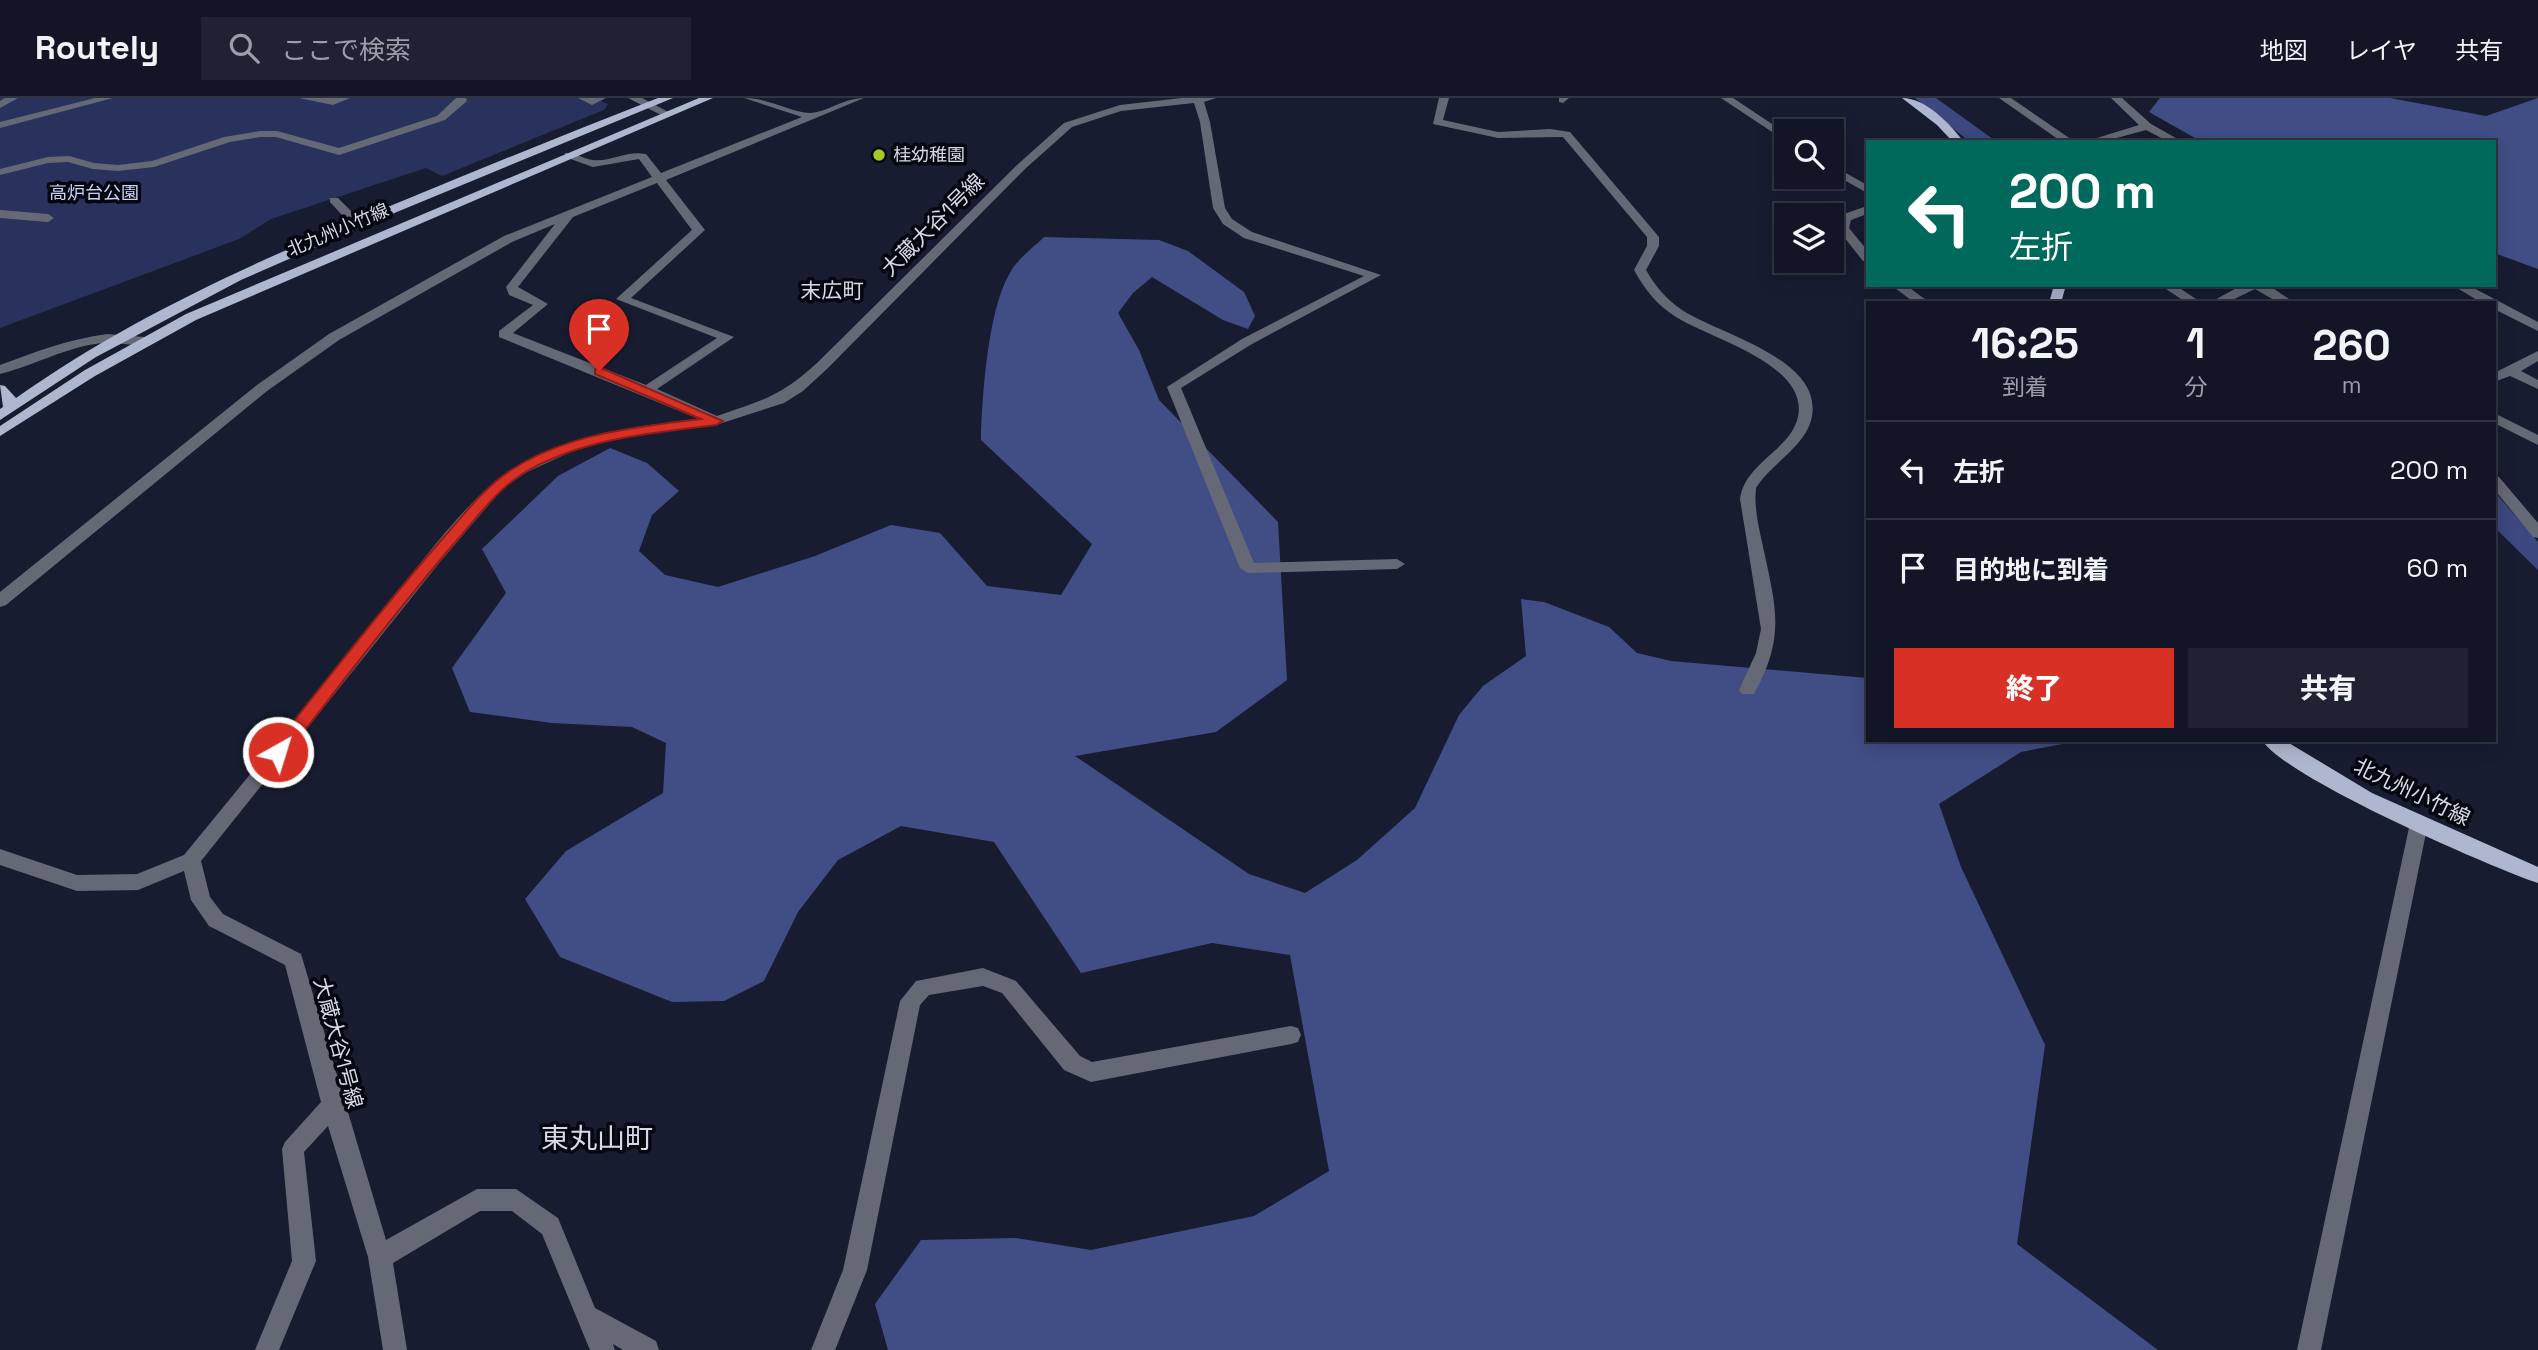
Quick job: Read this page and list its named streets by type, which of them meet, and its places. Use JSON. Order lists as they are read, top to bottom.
{
  "streets": {
    "main road": ["北九州小竹線"],
    "street": ["大蔵大谷1号線"]
  },
  "districts": ["末広町", "東丸山町"],
  "parks": ["高炉台公園"],
  "places": ["桂幼稚園"],
  "page": {
    "header": "Routely",
    "search": "ここで検索",
    "nav": ["地図", "レイヤ", "共有"],
    "turn": ["200 m", "左折"],
    "eta": [
      "16:25",
      "到着",
      "1",
      "分",
      "260",
      "m"
    ],
    "list": [
      {
        "name": "左折",
        "value": "200 m"
      },
      {
        "name": "目的地に到着",
        "value": "60 m"
      }
    ],
    "buttons": ["終了", "共有"]
  }
}
